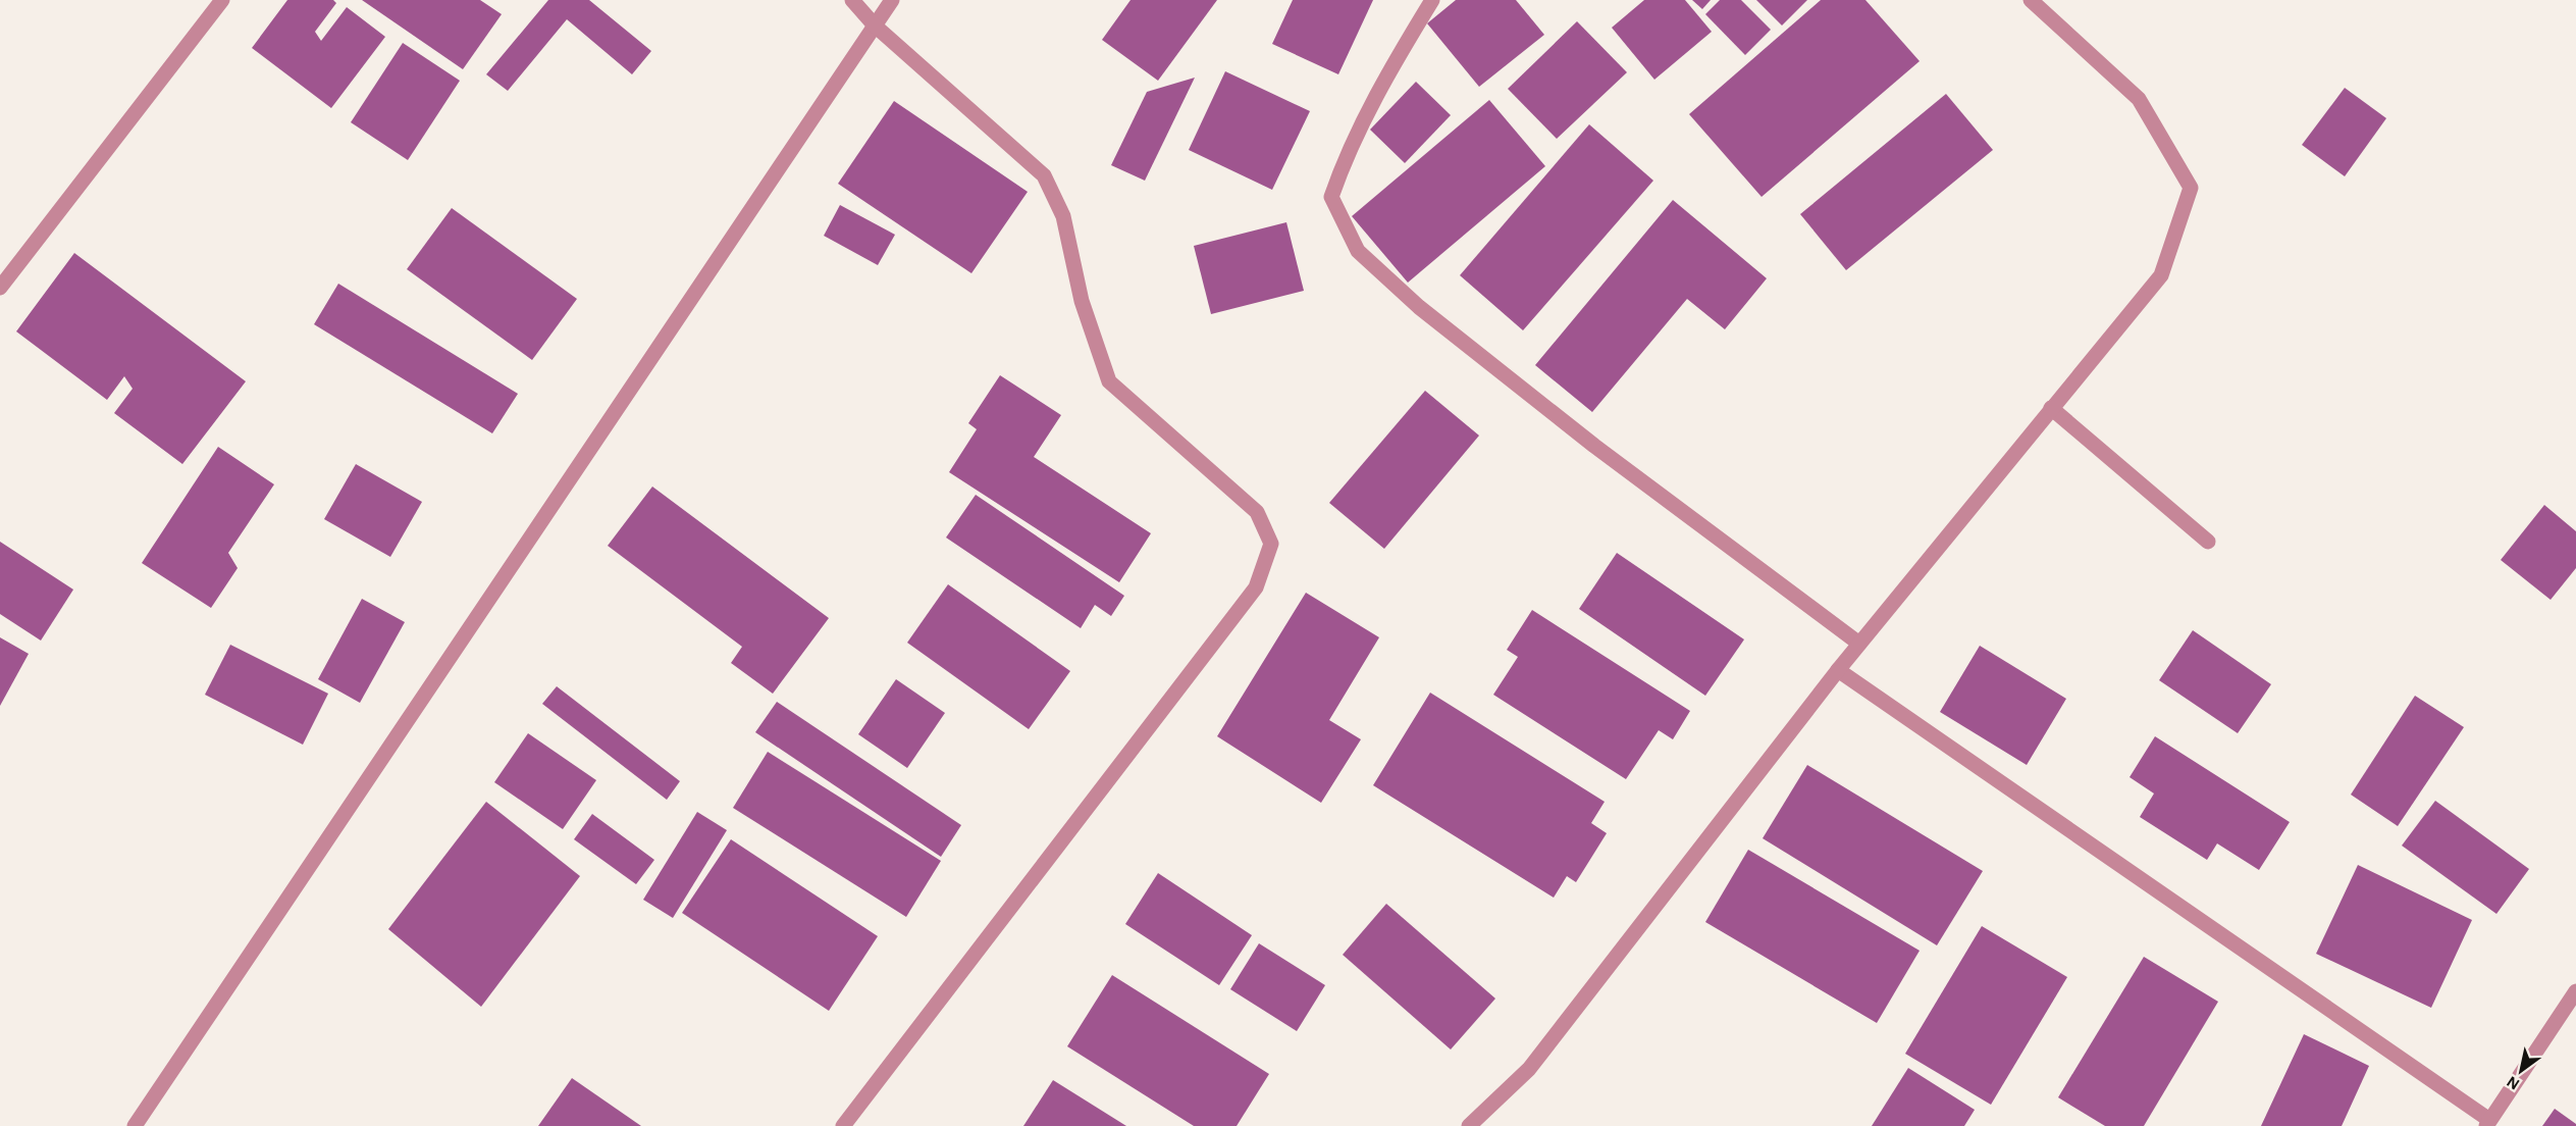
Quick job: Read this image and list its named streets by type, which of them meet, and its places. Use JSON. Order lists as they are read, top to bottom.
{
  "north": "bottom left"
}
